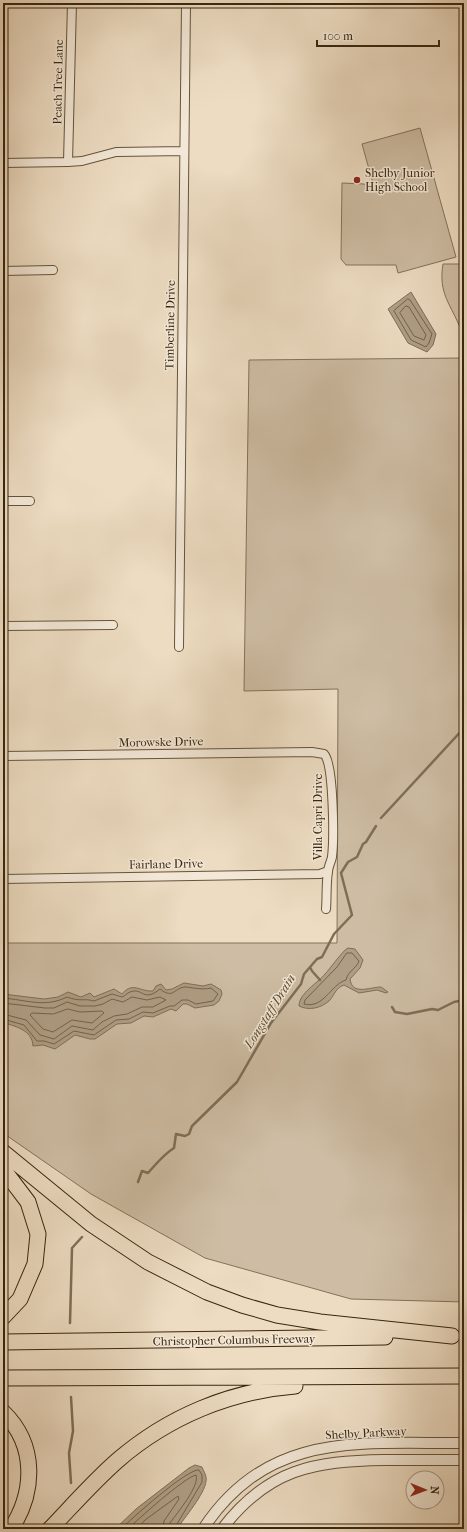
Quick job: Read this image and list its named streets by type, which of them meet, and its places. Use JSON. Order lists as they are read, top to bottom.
{
  "streets": {
    "highway": ["Christopher Columbus Freeway"],
    "street": [
      "Peach Tree Lane",
      "Timberline Drive",
      "Morowske Drive",
      "Villa Capri Drive",
      "Fairlane Drive",
      "Shelby Parkway"
    ]
  },
  "crossings": [
    ["Morowske Drive", "Villa Capri Drive"],
    ["Villa Capri Drive", "Fairlane Drive"]
  ],
  "water": ["Longstaff Drain"],
  "places": ["Shelby Junior High School"],
  "scale_bar": "100 m",
  "north": "right"
}
